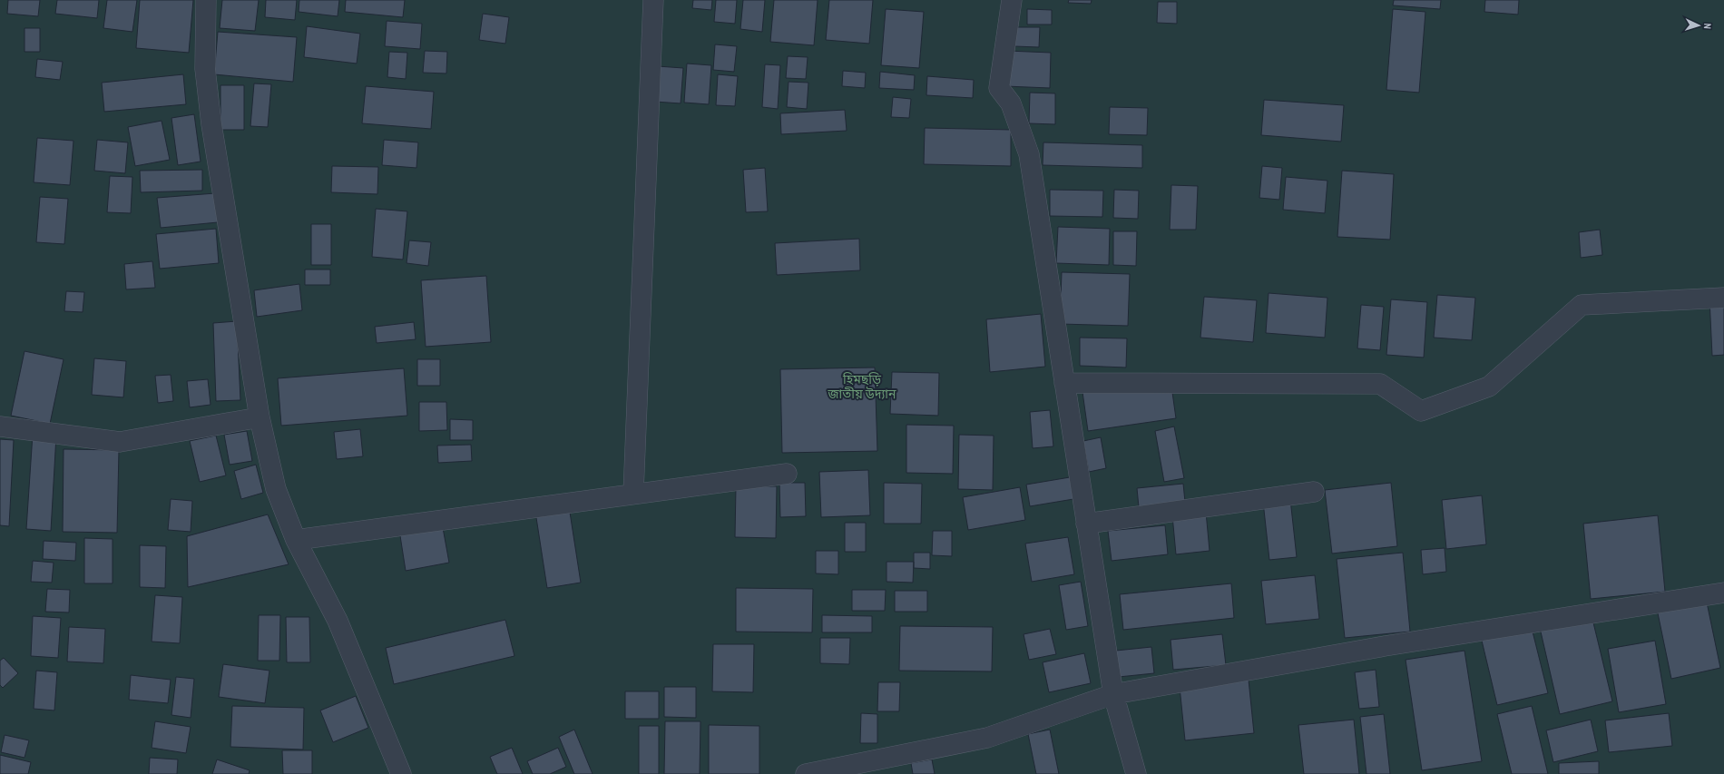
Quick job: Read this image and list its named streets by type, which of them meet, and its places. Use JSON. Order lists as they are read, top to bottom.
{
  "parks": ["হিমছড়ি জাতীয় উদ্যান"],
  "north": "right"
}
